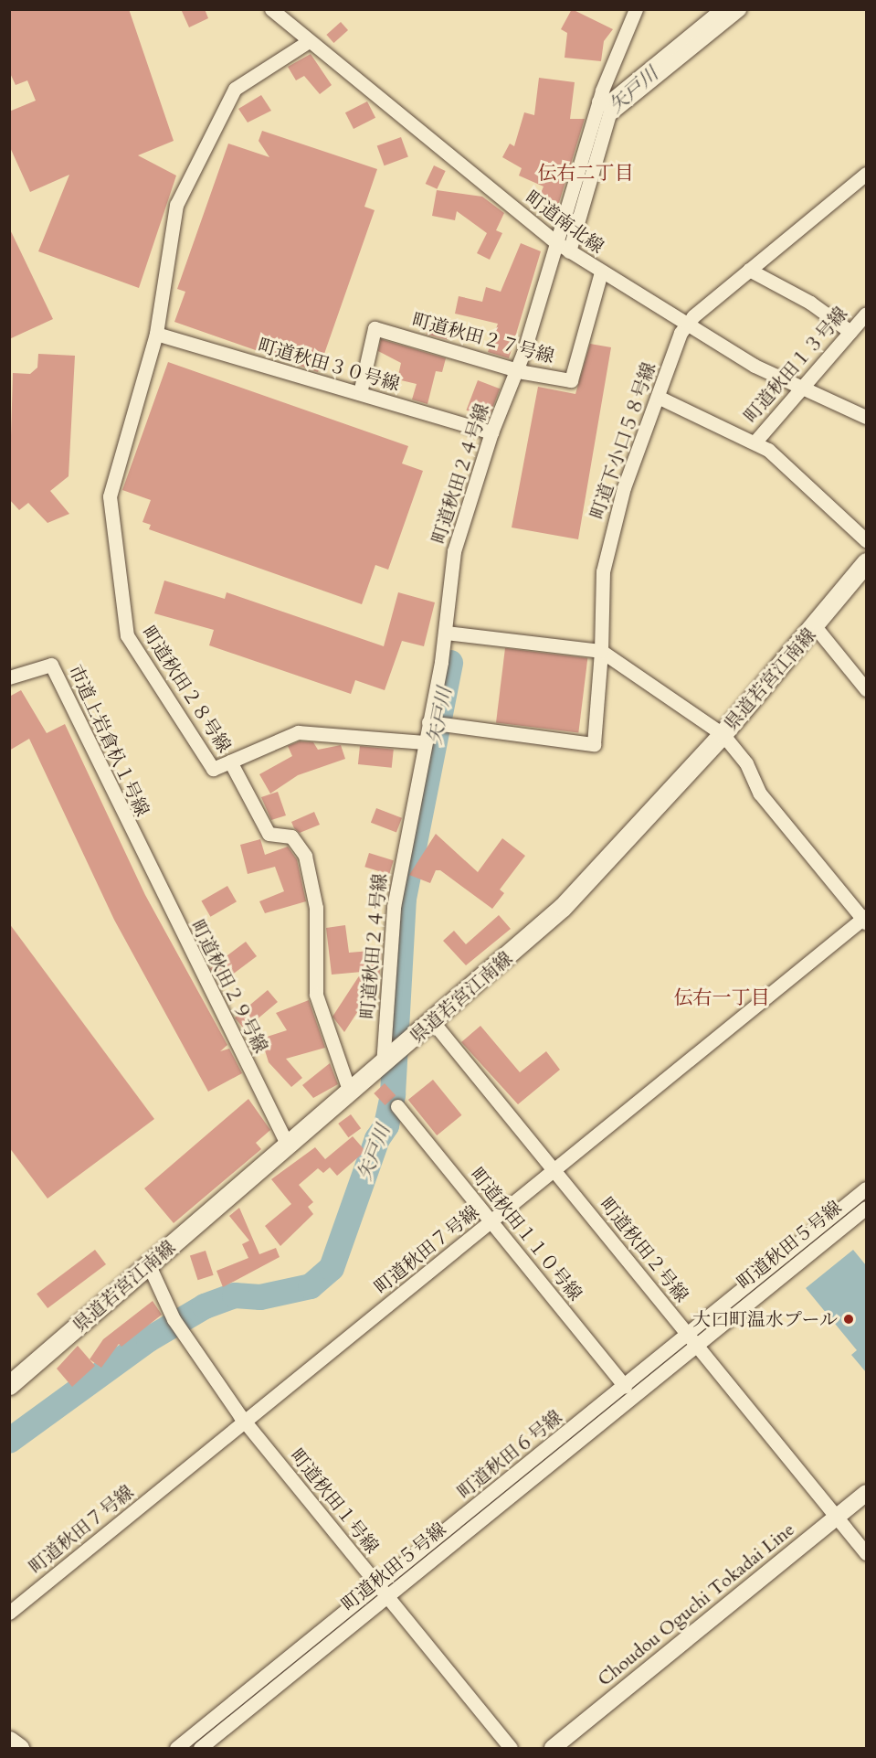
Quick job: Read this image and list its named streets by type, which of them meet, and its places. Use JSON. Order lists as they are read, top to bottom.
{
  "streets": {
    "main road": ["県道若宮江南線"],
    "street": [
      "町道南北線",
      "町道秋田２７号線",
      "町道秋田３０号線",
      "町道秋田１３号線",
      "町道下小口５８号線",
      "町道秋田２４号線",
      "町道秋田２８号線",
      "市道上岩倉杁１号線",
      "町道秋田２９号線",
      "町道秋田１１０号線",
      "町道秋田５号線",
      "町道秋田７号線",
      "町道秋田２号線",
      "町道秋田６号線",
      "町道秋田１号線",
      "Choudou Oguchi Tokadai Line"
    ]
  },
  "crossings": [
    ["町道南北線", "町道秋田２７号線"],
    ["町道南北線", "町道秋田１３号線"],
    ["町道南北線", "町道下小口５８号線"],
    ["町道南北線", "町道秋田２４号線"],
    ["町道南北線", "町道秋田２８号線"],
    ["町道秋田２７号線", "町道秋田３０号線"],
    ["町道秋田２７号線", "町道秋田２４号線"],
    ["町道秋田３０号線", "町道秋田２４号線"],
    ["町道秋田３０号線", "町道秋田２８号線"],
    ["町道下小口５８号線", "町道秋田２４号線"],
    ["町道秋田２４号線", "県道若宮江南線"],
    ["県道若宮江南線", "町道秋田２８号線"],
    ["県道若宮江南線", "町道秋田２９号線"],
    ["県道若宮江南線", "町道秋田２号線"],
    ["県道若宮江南線", "町道秋田１号線"],
    ["市道上岩倉杁１号線", "町道秋田２９号線"],
    ["町道秋田１１０号線", "町道秋田７号線"],
    ["町道秋田１１０号線", "町道秋田６号線"],
    ["町道秋田５号線", "町道秋田２号線"],
    ["町道秋田５号線", "町道秋田６号線"],
    ["町道秋田５号線", "町道秋田１号線"],
    ["町道秋田７号線", "町道秋田２号線"],
    ["町道秋田７号線", "町道秋田１号線"],
    ["町道秋田２号線", "町道秋田６号線"],
    ["町道秋田２号線", "Choudou Oguchi Tokadai Line"],
    ["町道秋田６号線", "町道秋田１号線"]
  ],
  "districts": ["伝右二丁目", "伝右一丁目"],
  "water": ["矢戸川"],
  "places": ["大口町温水プール"]
}
